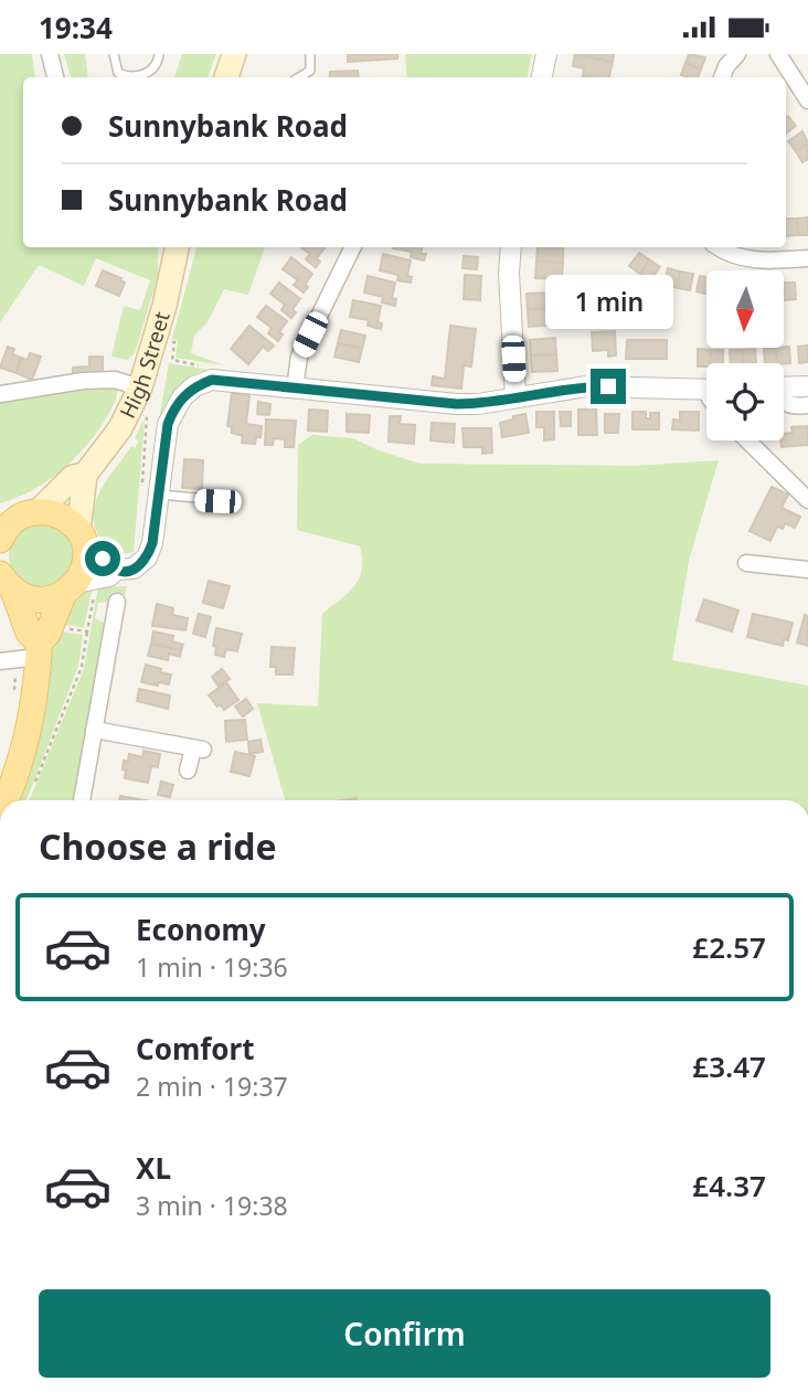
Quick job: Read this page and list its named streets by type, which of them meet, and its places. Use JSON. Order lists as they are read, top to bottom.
{
  "streets": {
    "main road": ["High Street"]
  },
  "north": "bottom",
  "page": {
    "status": "19:34",
    "banner": ["Sunnybank Road", "Sunnybank Road"],
    "bubble": "1 min",
    "heading": "Choose a ride",
    "list": [
      {
        "name": "Economy",
        "note": "1 min · 19:36",
        "value": "£2.57"
      },
      {
        "name": "Comfort",
        "note": "2 min · 19:37",
        "value": "£3.47"
      },
      {
        "name": "XL",
        "note": "3 min · 19:38",
        "value": "£4.37"
      }
    ],
    "buttons": "Confirm"
  }
}
